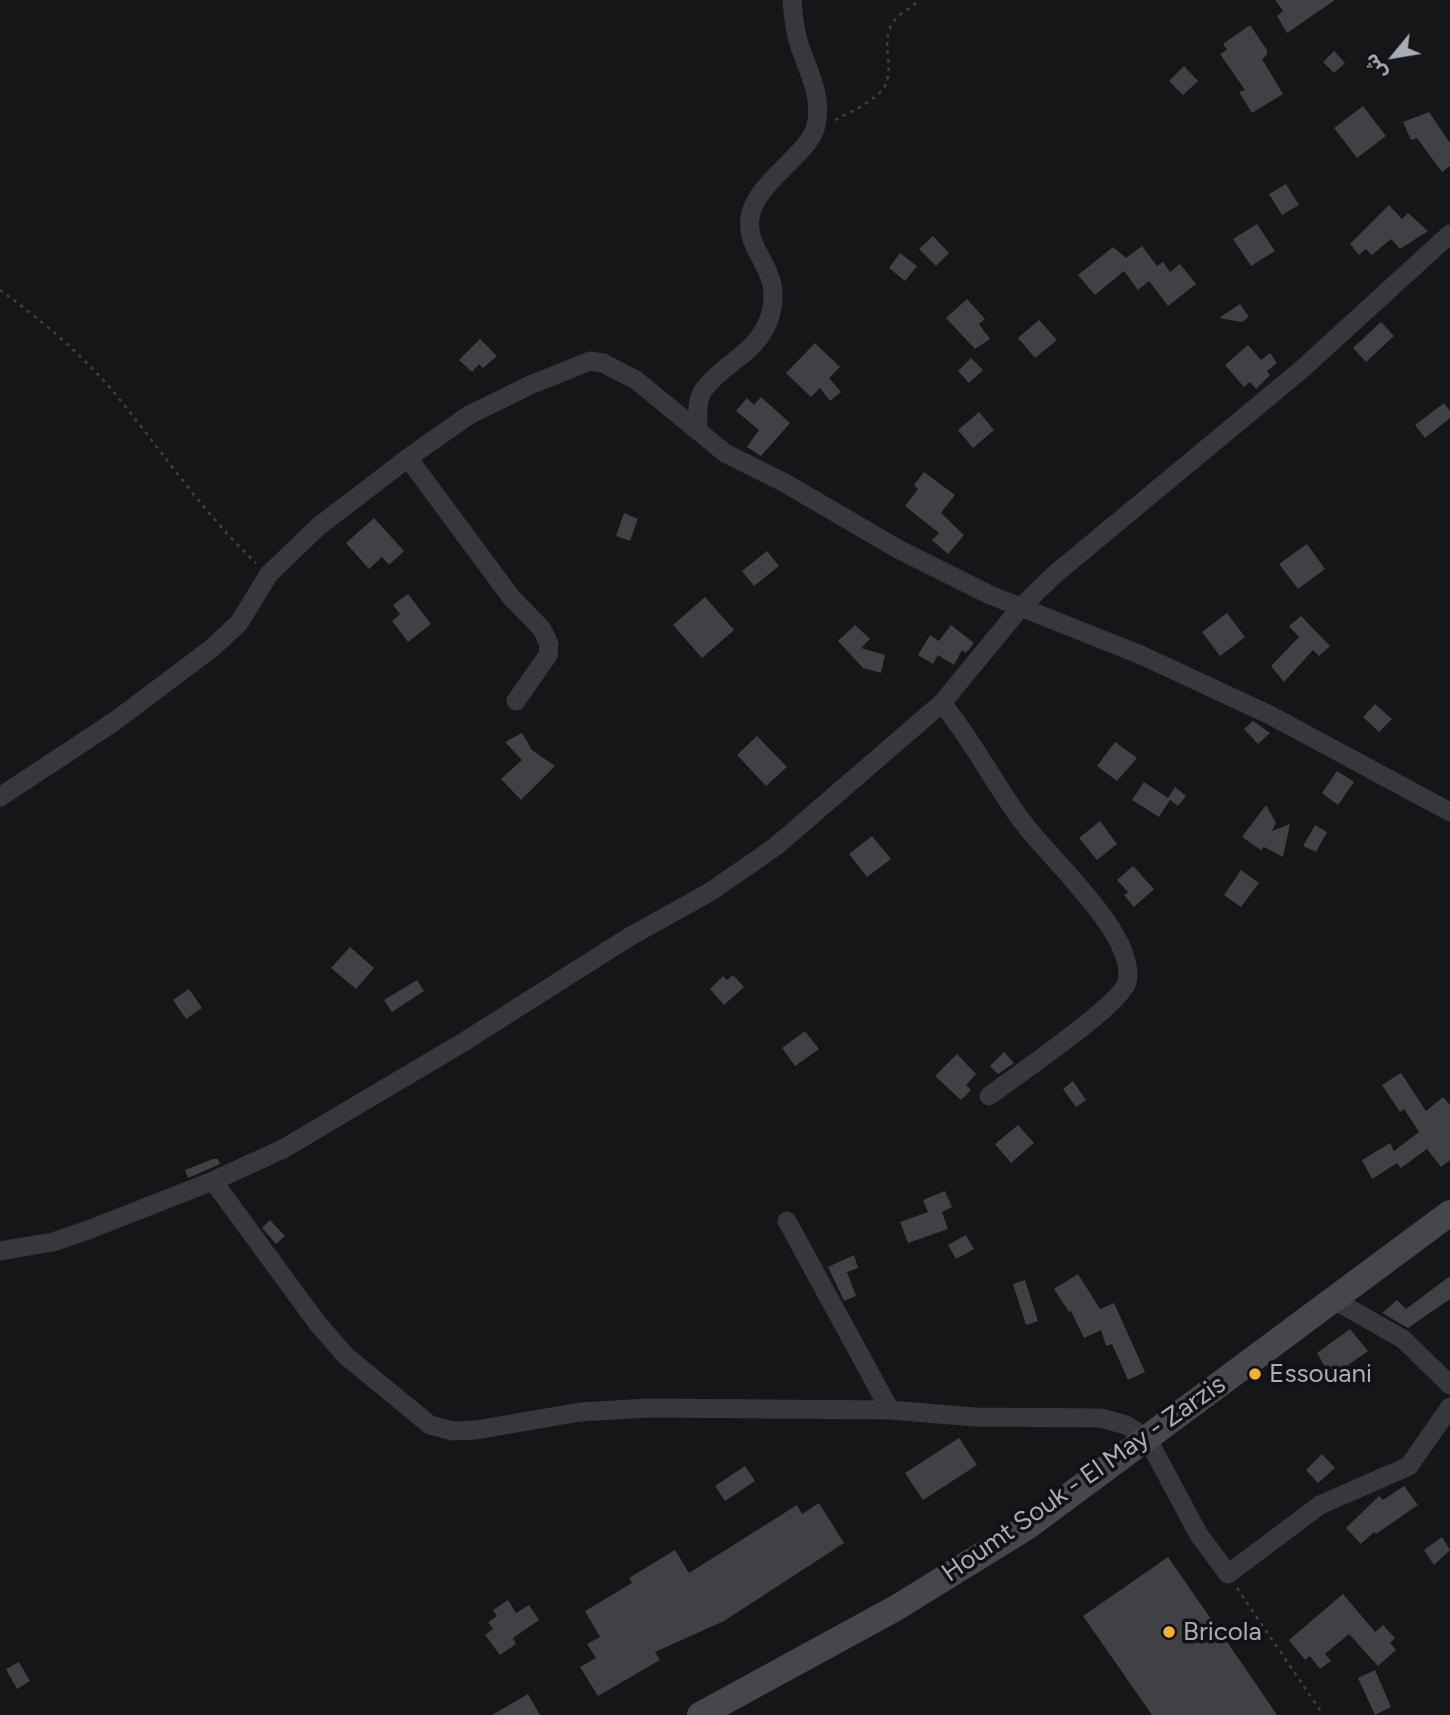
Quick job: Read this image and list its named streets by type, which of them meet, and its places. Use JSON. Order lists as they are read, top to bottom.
{
  "streets": {
    "main road": ["Houmt Souk - El May - Zarzis"]
  },
  "places": ["Essouani", "Bricola"],
  "north": "bottom left"
}
